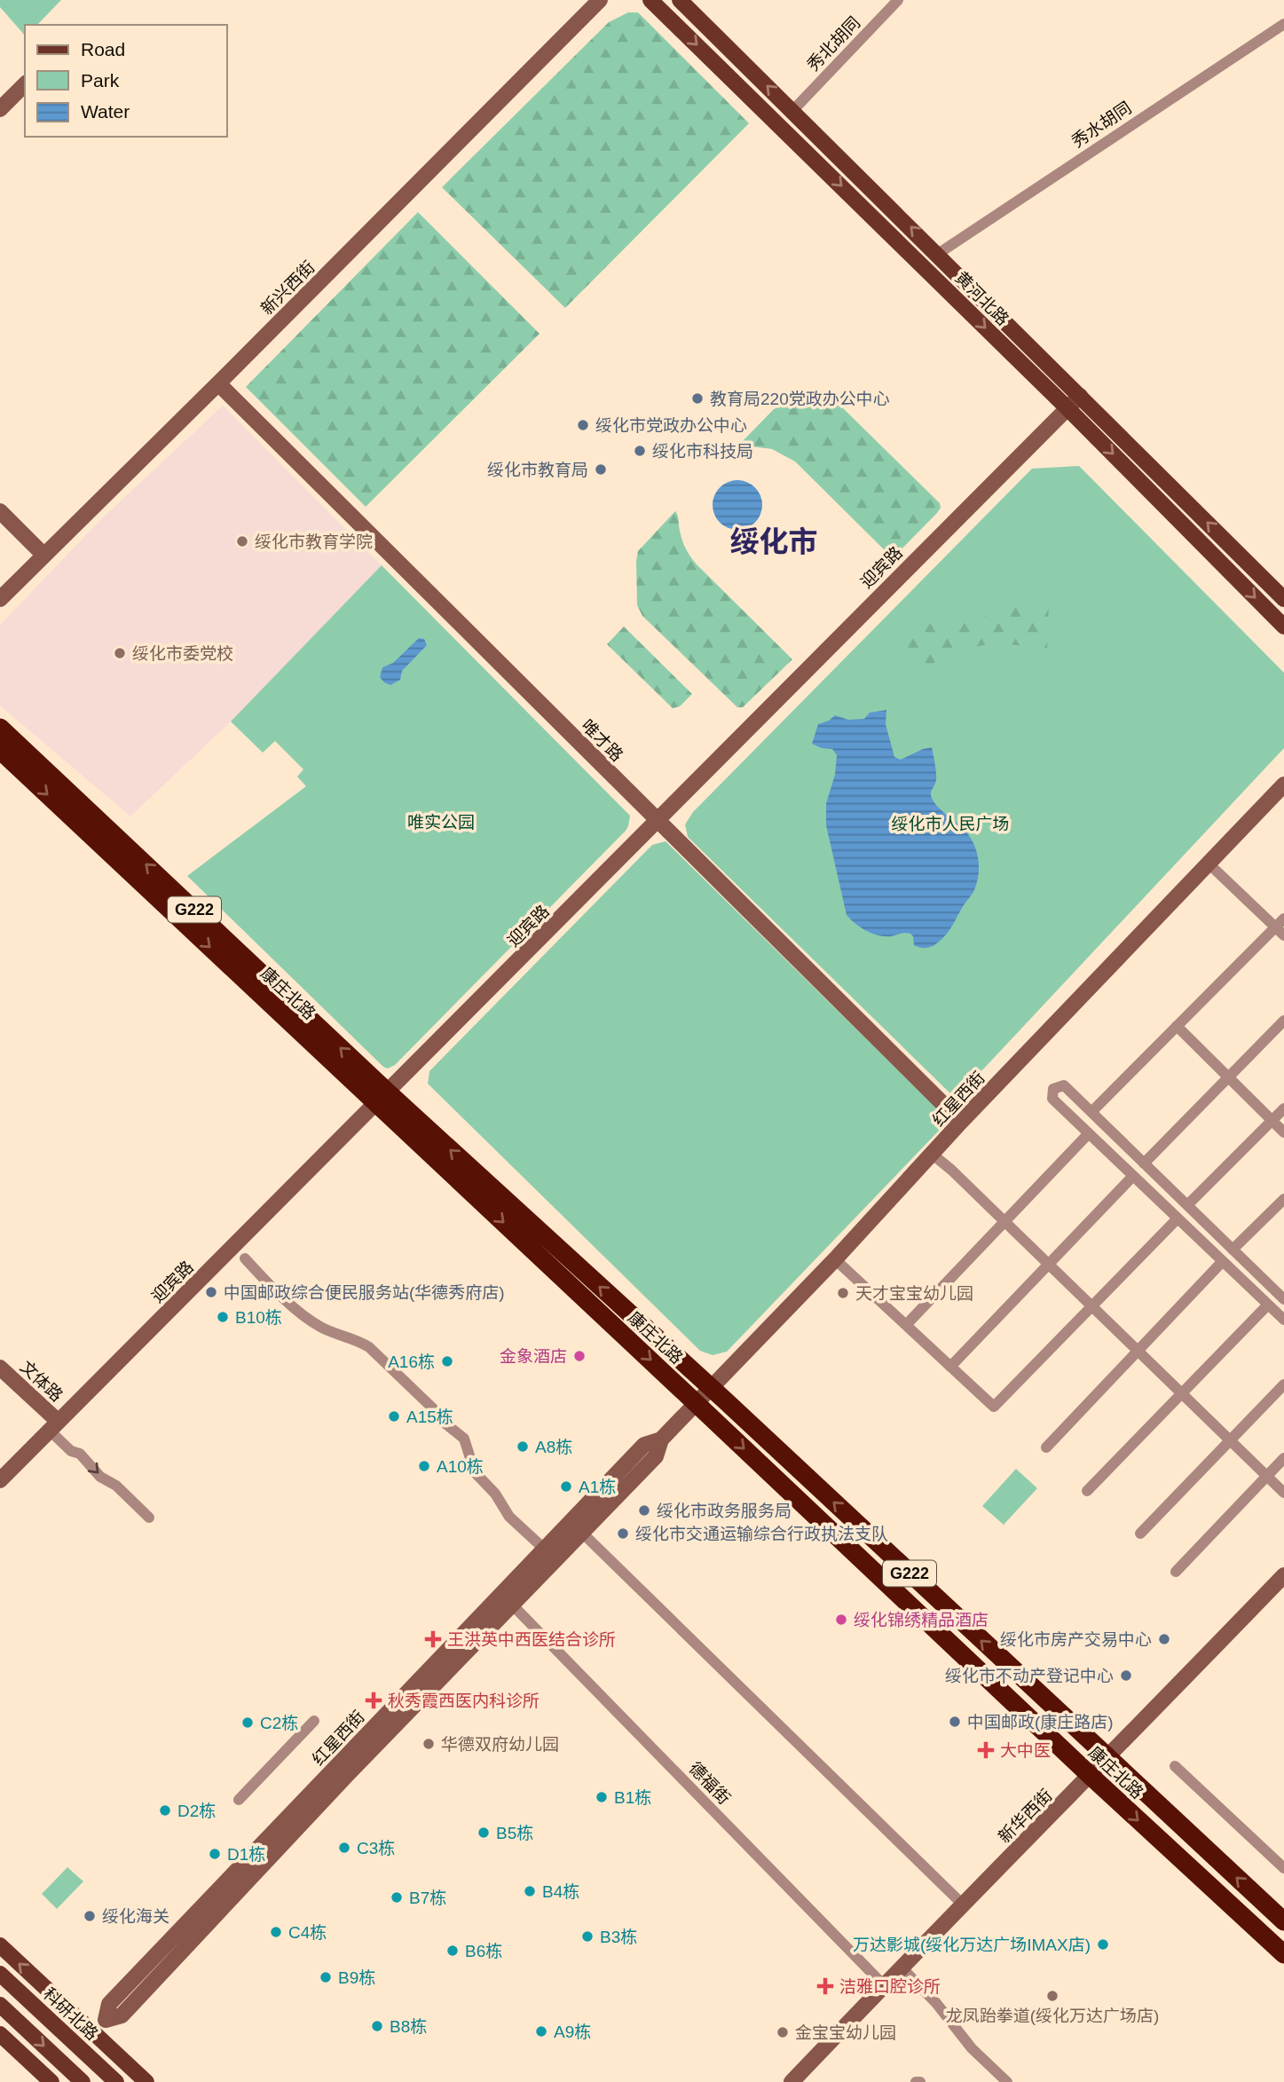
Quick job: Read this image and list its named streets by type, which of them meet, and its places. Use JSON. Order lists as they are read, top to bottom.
{
  "streets": {
    "highway": ["G222", "康庄北路"],
    "main road": [
      "新兴西街",
      "黄河北路",
      "迎宾路",
      "唯才路",
      "红星西街",
      "文体路",
      "新华西街",
      "科研北路"
    ],
    "street": ["秀北胡同", "秀水胡同", "德福街"]
  },
  "crossings": [
    ["秀北胡同", "黄河北路"],
    ["秀水胡同", "黄河北路"],
    ["新兴西街", "唯才路"],
    ["黄河北路", "迎宾路"],
    ["迎宾路", "唯才路"],
    ["迎宾路", "康庄北路"],
    ["迎宾路", "文体路"],
    ["唯才路", "红星西街"],
    ["康庄北路", "红星西街"],
    ["康庄北路", "新华西街"],
    ["红星西街", "德福街"],
    ["红星西街", "科研北路"],
    ["德福街", "新华西街"]
  ],
  "districts": ["绥化市"],
  "parks": ["唯实公园", "绥化市人民广场"],
  "places": {
    "other": [
      "教育局220党政办公中心",
      "绥化市党政办公中心",
      "绥化市科技局",
      "绥化市教育局",
      "绥化市教育学院",
      "绥化市委党校",
      "中国邮政综合便民服务站(华德秀府店)",
      "天才宝宝幼儿园",
      "B10栋",
      "金象酒店",
      "A16栋",
      "A15栋",
      "A8栋",
      "A10栋",
      "A1栋",
      "绥化市政务服务局",
      "绥化市交通运输综合行政执法支队",
      "绥化锦绣精品酒店",
      "绥化市房产交易中心",
      "绥化市不动产登记中心",
      "中国邮政(康庄路店)",
      "C2栋",
      "华德双府幼儿园",
      "B1栋",
      "D2栋",
      "B5栋",
      "C3栋",
      "D1栋",
      "B4栋",
      "B7栋",
      "绥化海关",
      "C4栋",
      "B3栋",
      "万达影城(绥化万达广场IMAX店)",
      "B6栋",
      "B9栋",
      "龙凤跆拳道(绥化万达广场店)",
      "B8栋",
      "A9栋",
      "金宝宝幼儿园"
    ],
    "health": [
      "王洪英中西医结合诊所",
      "秋秀霞西医内科诊所",
      "大中医",
      "洁雅口腔诊所"
    ]
  },
  "legend": ["Road", "Park", "Water"]
}
